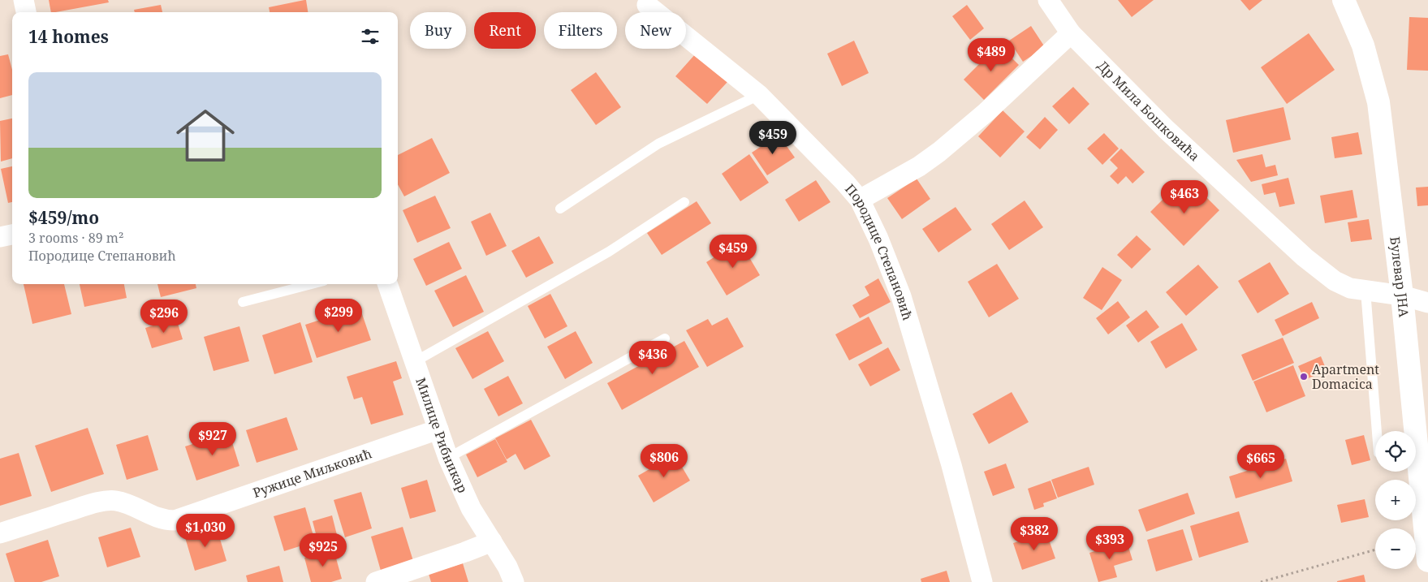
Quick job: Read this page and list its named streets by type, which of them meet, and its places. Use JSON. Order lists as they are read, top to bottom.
{
  "streets": {
    "main road": ["Булевар ЈНА"],
    "street": [
      "Др Мила Бошковића",
      "Породице Степановић",
      "Милице Рибникар",
      "Ружице Миљковић"
    ]
  },
  "crossings": [
    ["Др Мила Бошковића", "Булевар ЈНА"],
    ["Милице Рибникар", "Ружице Миљковић"]
  ],
  "places": ["Apartment Domacica"],
  "page": {
    "chip": [
      "Buy",
      "Rent",
      "Filters",
      "New"
    ],
    "heading": "14 homes",
    "price": [
      "$489",
      "$459",
      "$463",
      "$459",
      "$299",
      "$296",
      "$436",
      "$927",
      "$806",
      "$665",
      "$1,030",
      "$382",
      "$393",
      "$925"
    ],
    "list": [
      {
        "name": "$459/mo",
        "note": "3 rooms · 89 m² · Породице Степановић"
      }
    ],
    "map_buttons": ["+", "−"]
  }
}
